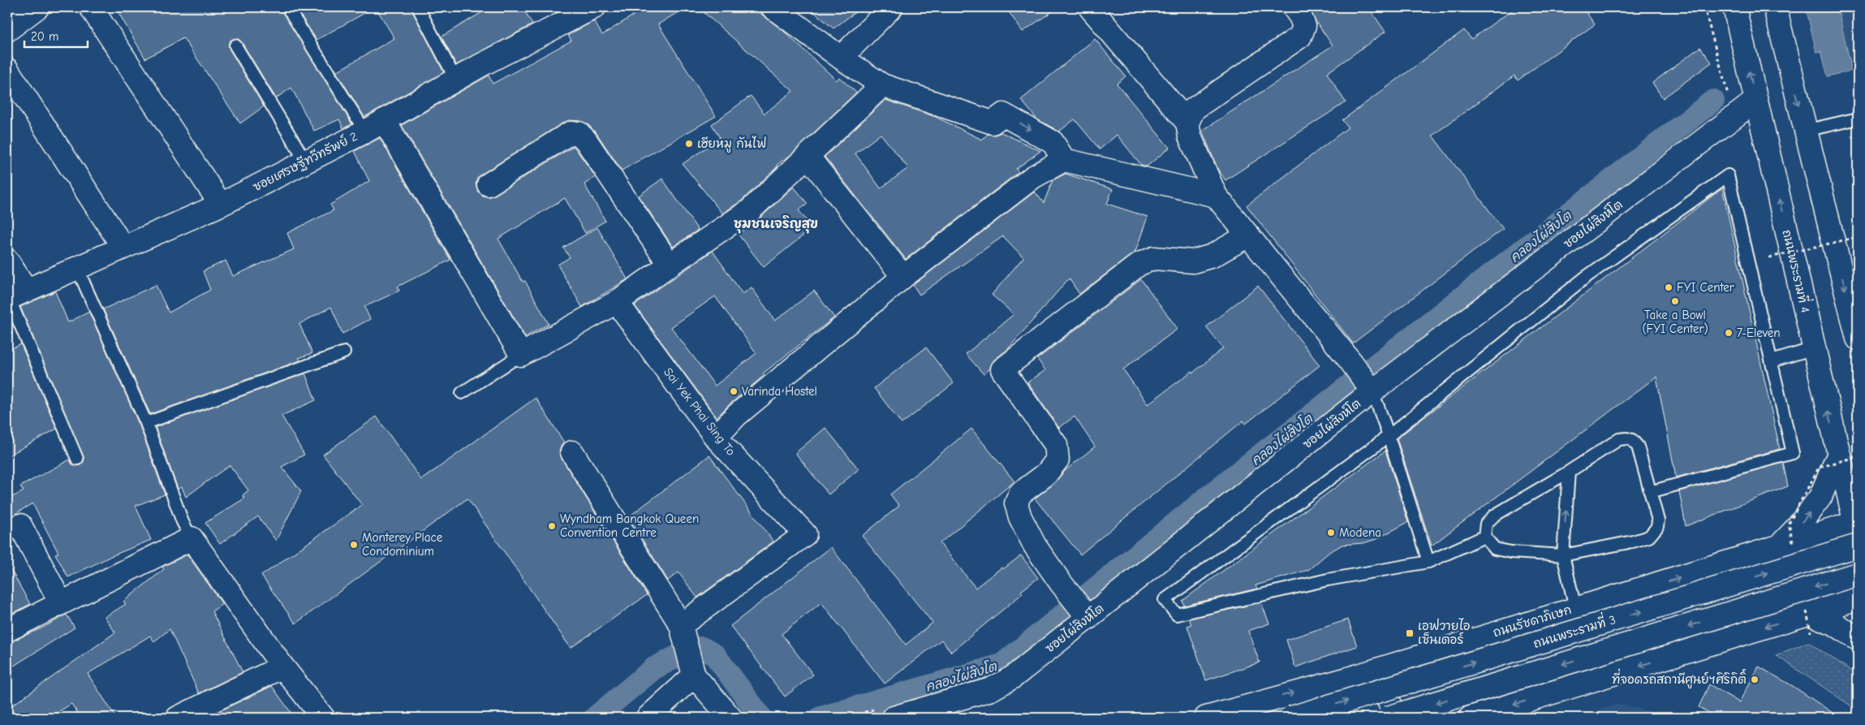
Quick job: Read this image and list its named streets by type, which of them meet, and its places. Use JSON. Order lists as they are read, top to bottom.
{
  "streets": {
    "street": [
      "ซอยเศรษฐีทวีทรัพย์ 2",
      "ซอยไผ่สิงห์โต",
      "ถนนพระรามที่ 4",
      "Soi Yek Phai Sing To",
      "ถนนรัชดาภิเษก",
      "ถนนพระรามที่ 3"
    ]
  },
  "crossings": [
    ["ซอยไผ่สิงห์โต", "ถนนพระรามที่ 4"],
    ["ถนนพระรามที่ 4", "ถนนรัชดาภิเษก"]
  ],
  "districts": ["ชุมชนเจริญสุข"],
  "water": ["คลองไผ่สิงโต"],
  "places": {
    "other": [
      "เฮียหมู กันไฟ",
      "FYI Center",
      "Take a Bowl (FYI Center)",
      "7-Eleven",
      "Varinda Hostel",
      "Wyndham Bangkok Queen Convention Centre",
      "Modena",
      "Monterey Place Condominium",
      "ที่จอดรถสถานีศูนย์ฯศิริกิติ์"
    ],
    "transit": ["เอฟวายไอ เซ็นเตอร์"]
  },
  "scale_bar": "20 m"
}
